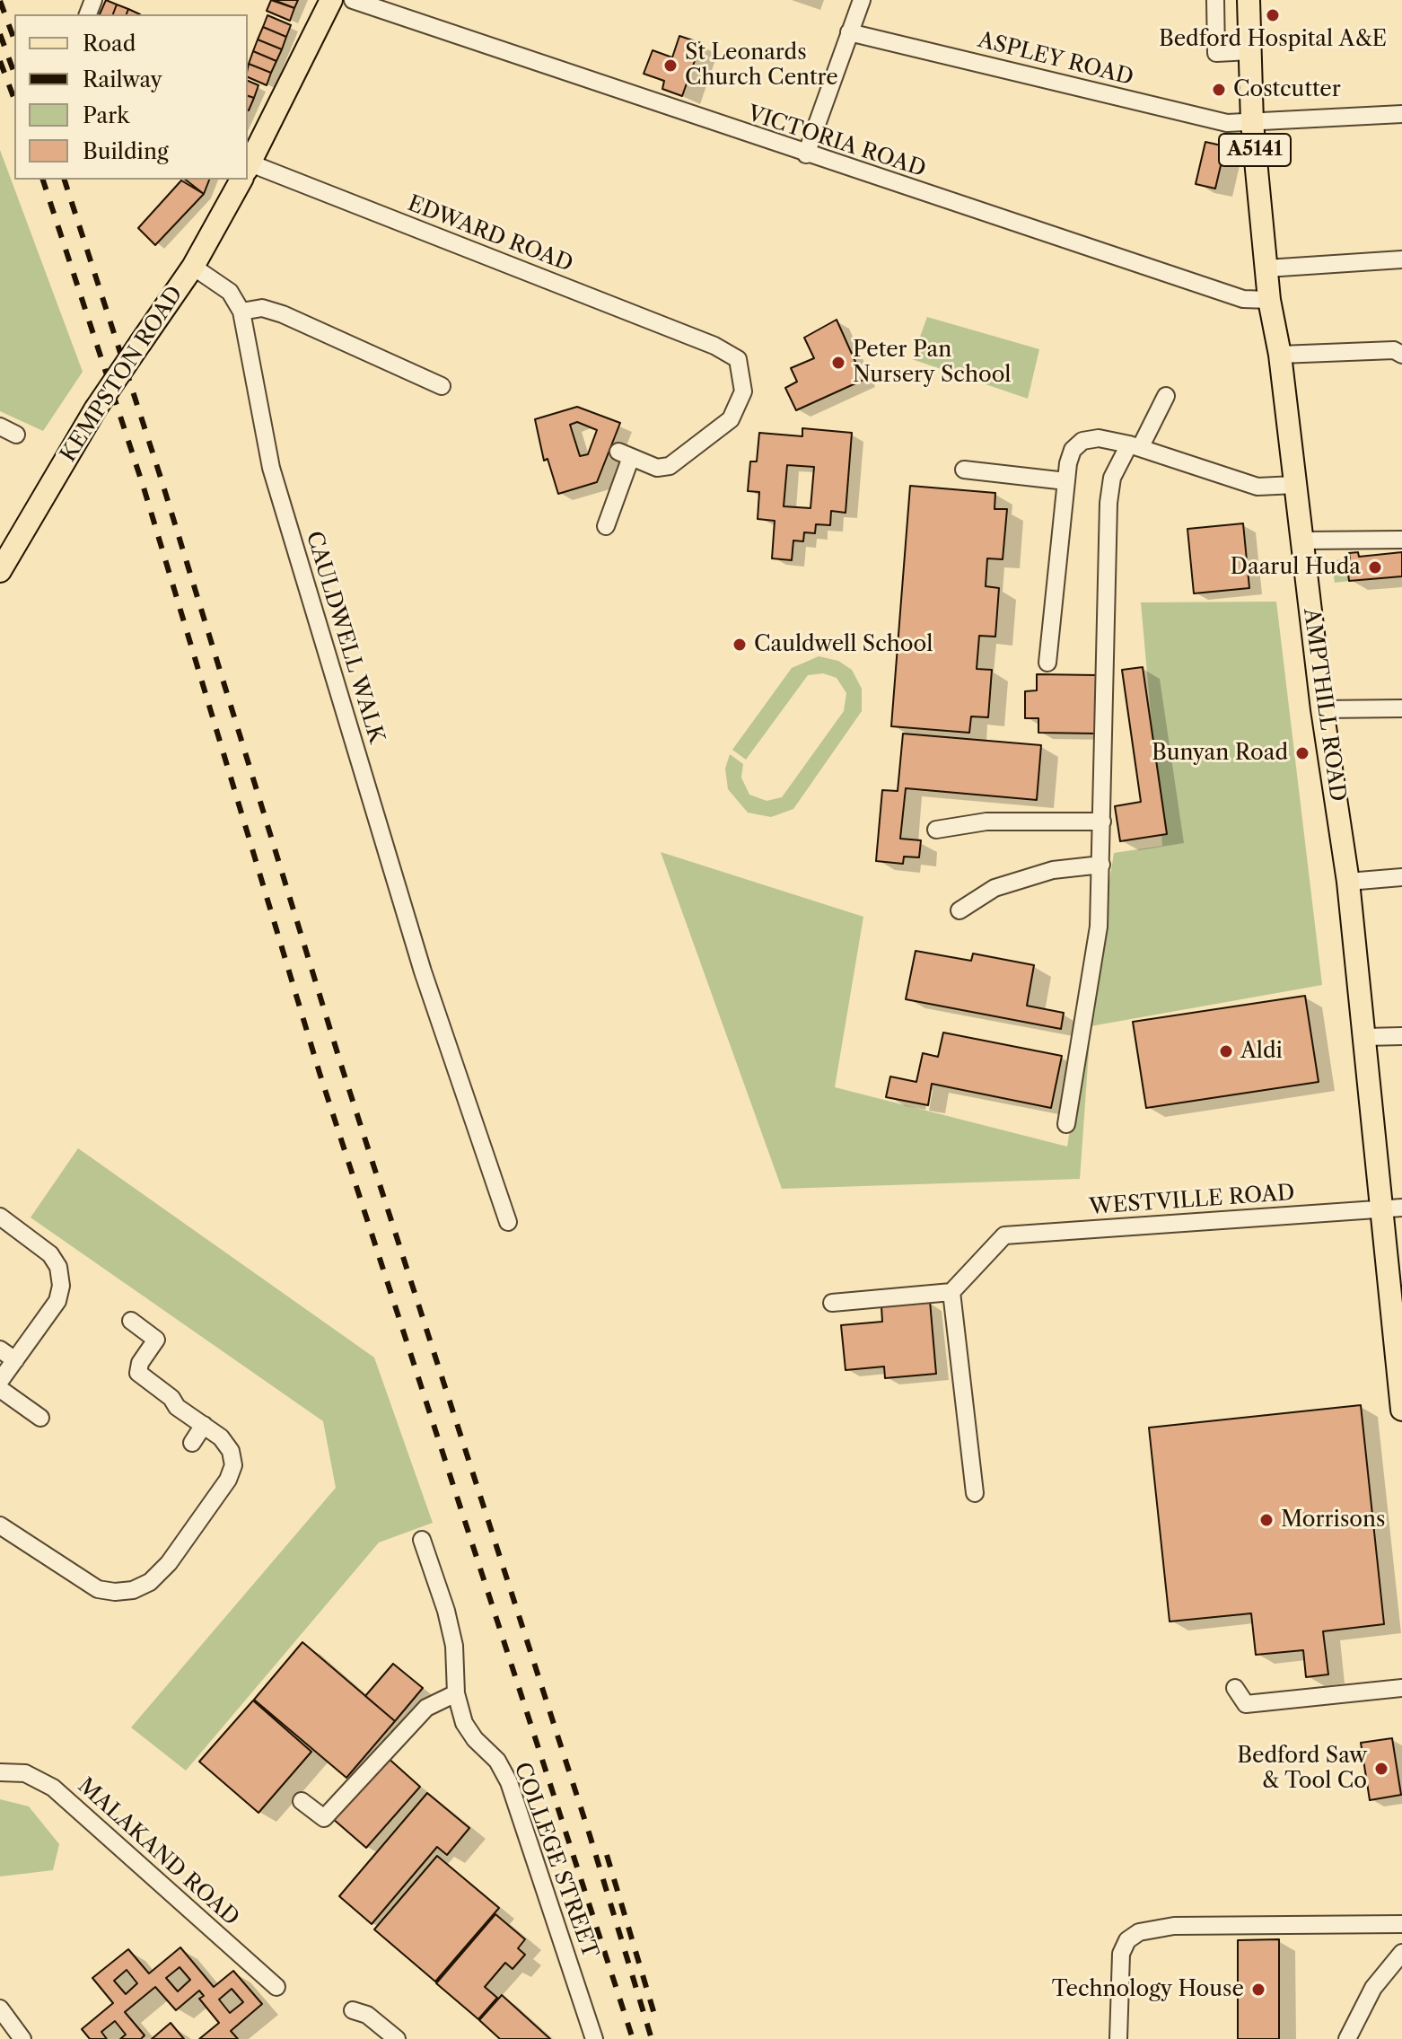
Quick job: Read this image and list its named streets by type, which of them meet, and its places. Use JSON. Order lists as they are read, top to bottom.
{
  "streets": {
    "main road": ["A5141", "KEMPSTON ROAD", "AMPTHILL ROAD"],
    "street": [
      "ASPLEY ROAD",
      "VICTORIA ROAD",
      "EDWARD ROAD",
      "CAULDWELL WALK",
      "WESTVILLE ROAD",
      "MALAKAND ROAD",
      "COLLEGE STREET"
    ]
  },
  "crossings": [
    ["ASPLEY ROAD", "AMPTHILL ROAD"],
    ["VICTORIA ROAD", "AMPTHILL ROAD"],
    ["KEMPSTON ROAD", "CAULDWELL WALK"],
    ["AMPTHILL ROAD", "WESTVILLE ROAD"]
  ],
  "places": [
    "Bedford Hospital A&E",
    "St Leonards Church Centre",
    "Costcutter",
    "Peter Pan Nursery School",
    "Daarul Huda",
    "Cauldwell School",
    "Bunyan Road",
    "Aldi",
    "Morrisons",
    "Bedford Saw & Tool Co",
    "Technology House"
  ],
  "legend": [
    "Road",
    "Railway",
    "Park",
    "Building"
  ]
}
